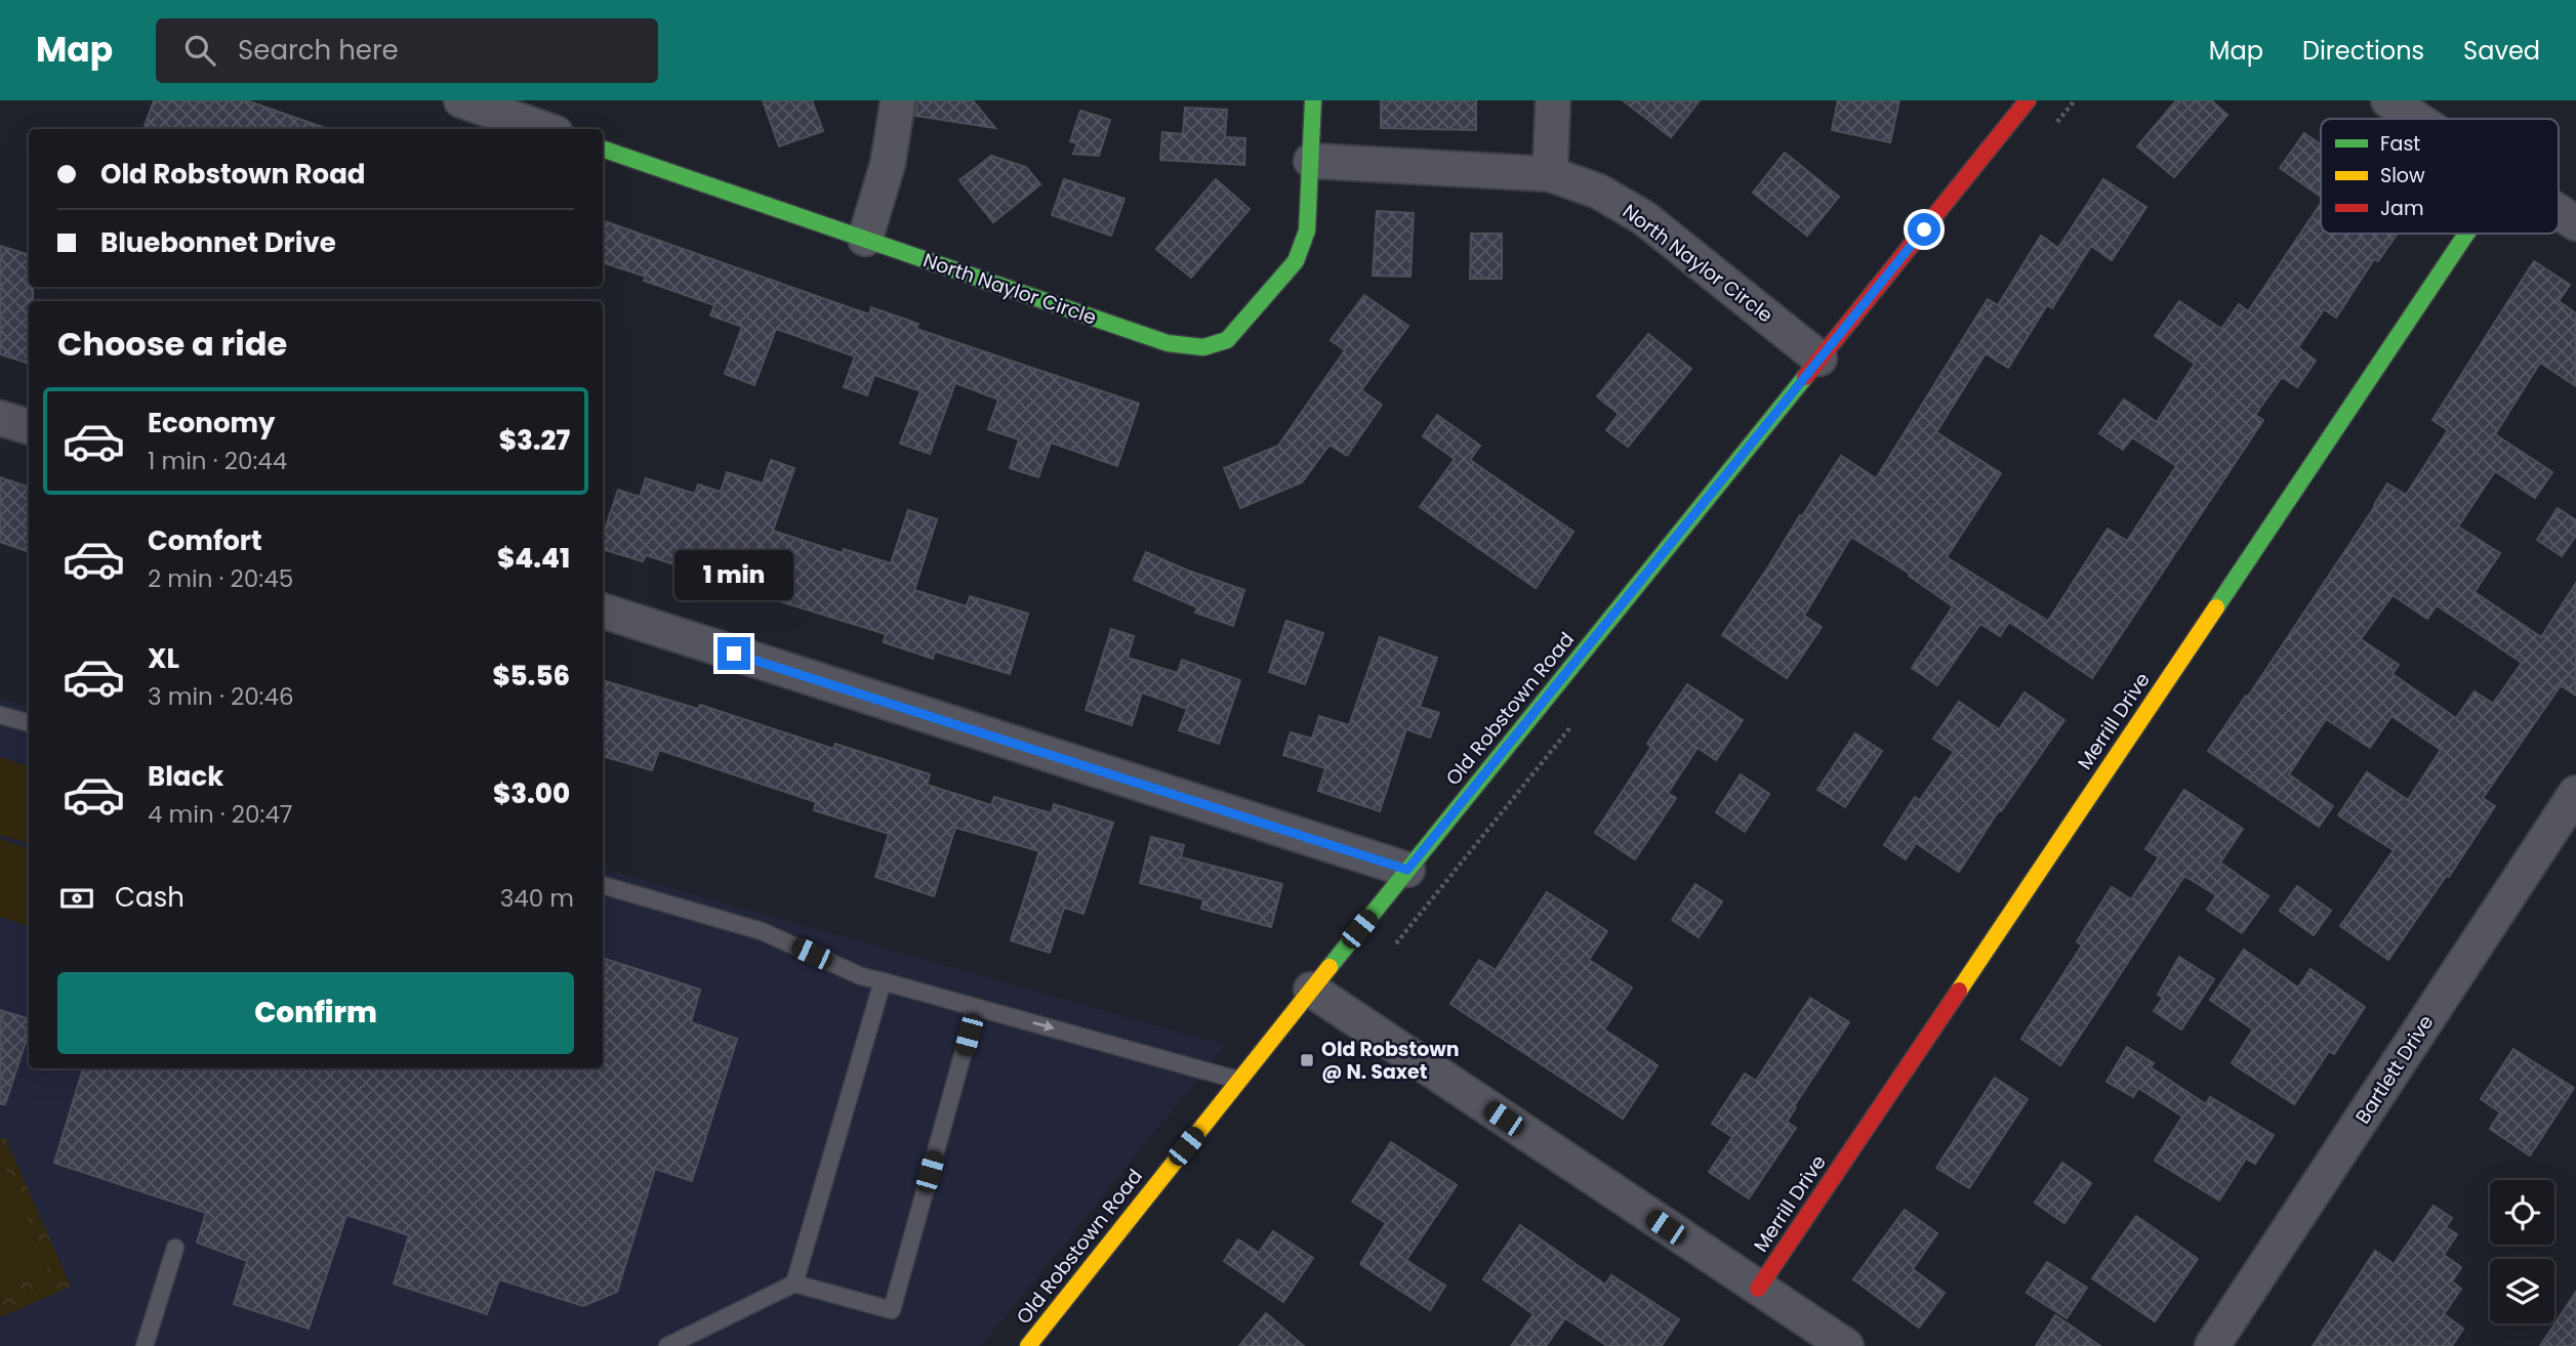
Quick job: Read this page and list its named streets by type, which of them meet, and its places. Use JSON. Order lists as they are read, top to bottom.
{
  "streets": {
    "street": [
      "North Naylor Circle",
      "Old Robstown Road",
      "Merrill Drive",
      "Bartlett Drive"
    ]
  },
  "crossings": [
    ["North Naylor Circle", "Old Robstown Road"]
  ],
  "places": {
    "transit": ["Old Robstown @ N. Saxet"]
  },
  "legend": ["Fast", "Slow", "Jam"],
  "page": {
    "header": "Map",
    "search": "Search here",
    "nav": ["Map", "Directions", "Saved"],
    "banner": ["Old Robstown Road", "Bluebonnet Drive"],
    "heading": "Choose a ride",
    "list": [
      {
        "name": "Economy",
        "note": "1 min · 20:44",
        "value": "$3.27"
      },
      {
        "name": "Comfort",
        "note": "2 min · 20:45",
        "value": "$4.41"
      },
      {
        "name": "XL",
        "note": "3 min · 20:46",
        "value": "$5.56"
      },
      {
        "name": "Black",
        "note": "4 min · 20:47",
        "value": "$3.00"
      }
    ],
    "bubble": "1 min",
    "pay": ["Cash", "340 m"],
    "buttons": "Confirm"
  }
}
